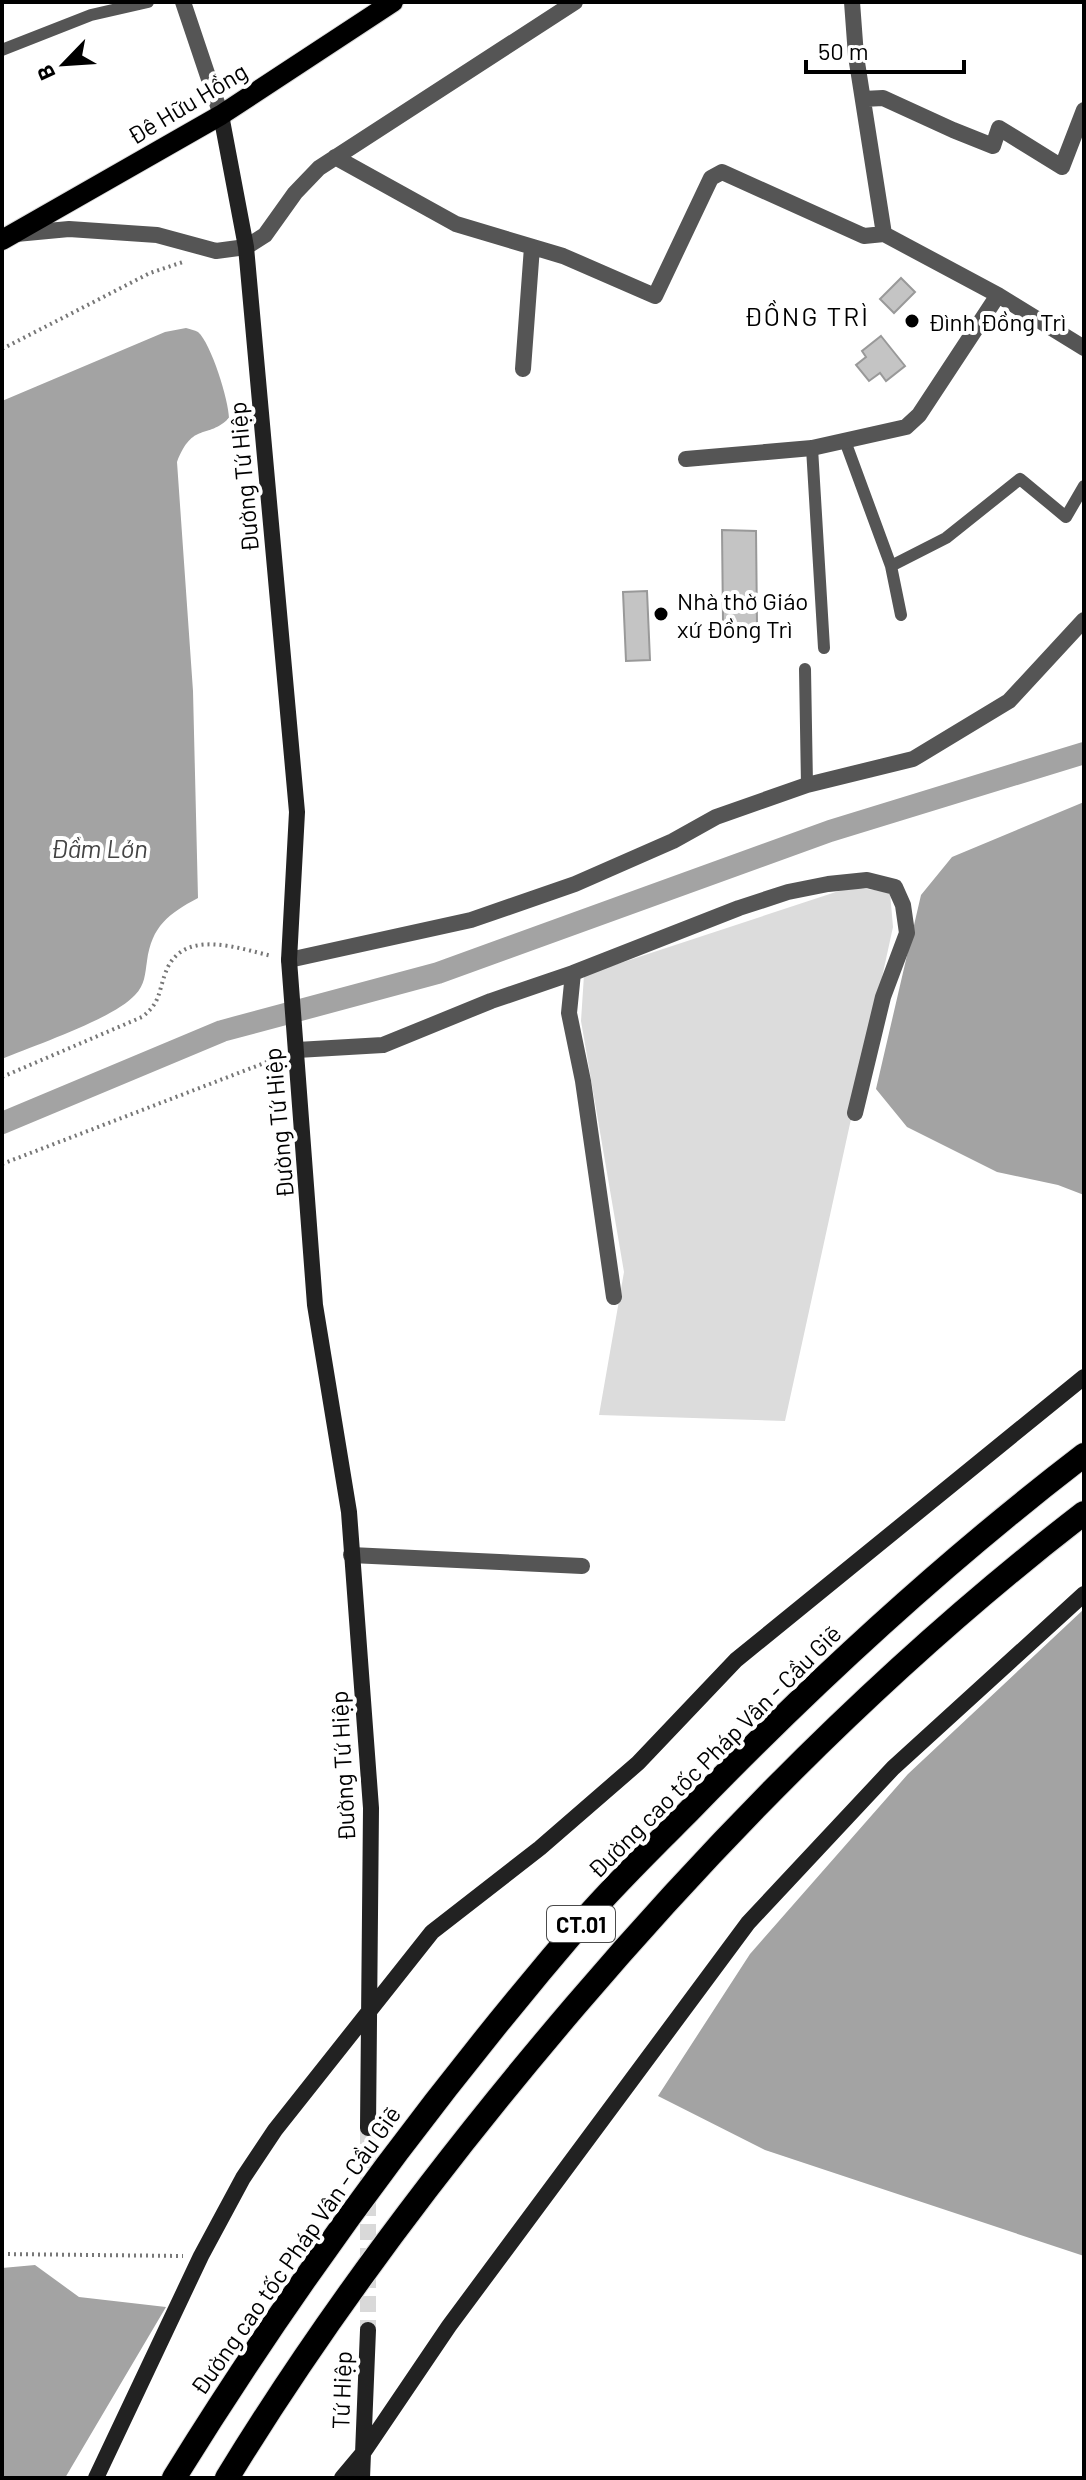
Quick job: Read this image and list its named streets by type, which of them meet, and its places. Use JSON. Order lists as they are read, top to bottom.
{
  "streets": {
    "highway": ["Đường cao tốc Pháp Vân - Cầu Giẽ", "CT.01"],
    "main road": ["Đê Hữu Hồng"],
    "street": ["Đường Tứ Hiệp", "Tứ Hiệp"]
  },
  "crossings": [
    ["Đê Hữu Hồng", "Đường Tứ Hiệp"]
  ],
  "districts": ["ĐỒNG TRÌ"],
  "water": ["Đầm Lớn"],
  "places": ["Đình Đồng Trì", "Nhà thờ Giáo xứ Đồng Trì"],
  "scale_bar": "50 m",
  "north": "bottom left"
}
